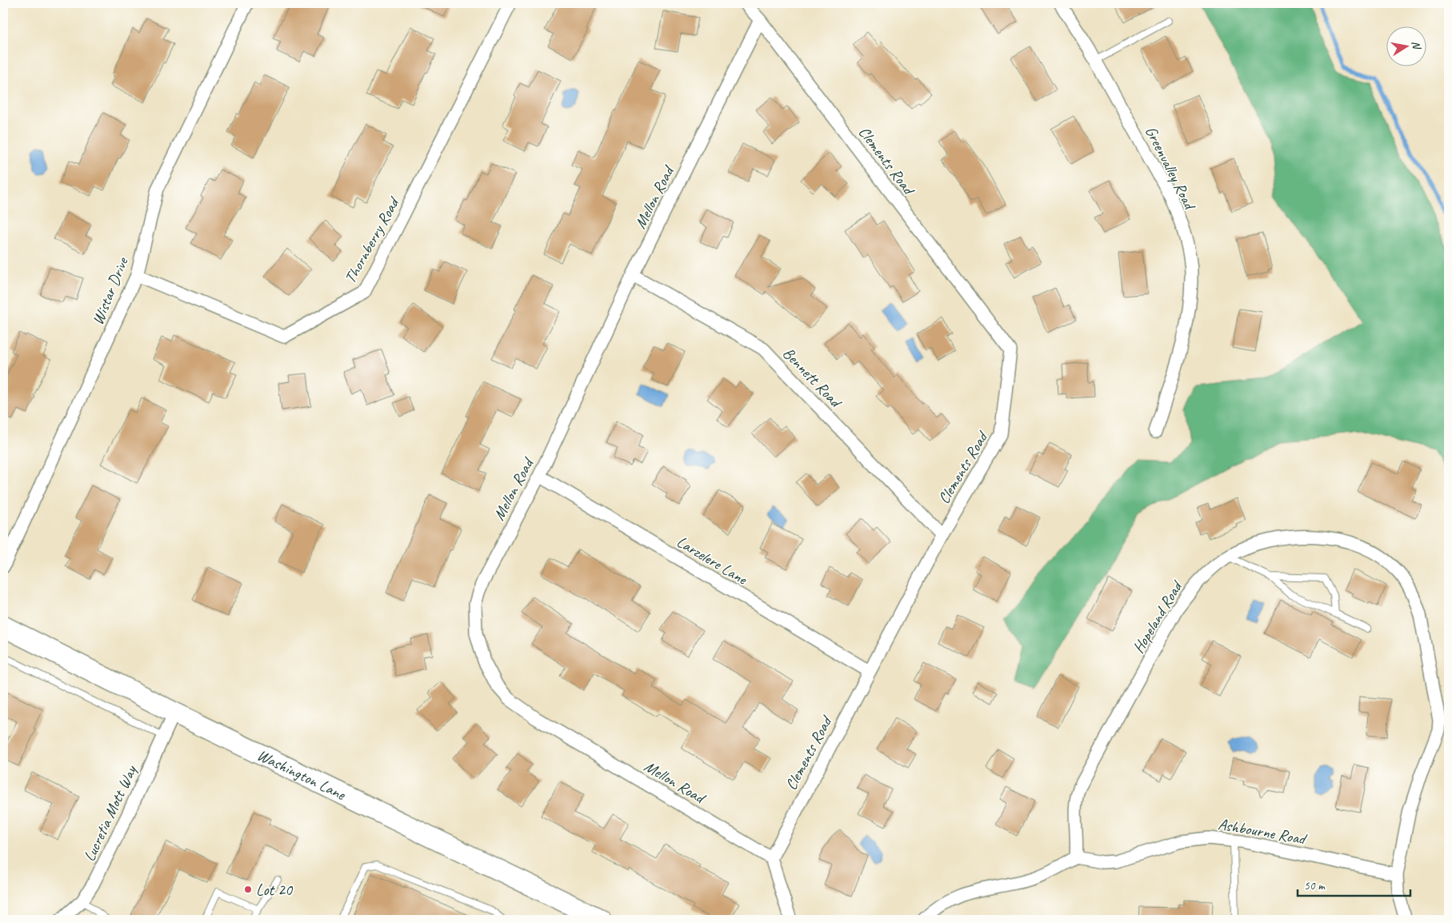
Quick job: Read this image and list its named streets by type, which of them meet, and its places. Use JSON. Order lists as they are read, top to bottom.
{
  "streets": {
    "main road": ["Washington Lane"],
    "street": [
      "Clements Road",
      "Greenvalley Road",
      "Mellon Road",
      "Thornberry Road",
      "Wistar Drive",
      "Bennett Road",
      "Larzelere Lane",
      "Hopeland Road",
      "Lucretia Mott Way",
      "Ashbourne Road"
    ]
  },
  "crossings": [
    ["Clements Road", "Mellon Road"],
    ["Clements Road", "Bennett Road"],
    ["Clements Road", "Larzelere Lane"],
    ["Mellon Road", "Bennett Road"],
    ["Mellon Road", "Larzelere Lane"],
    ["Thornberry Road", "Wistar Drive"],
    ["Hopeland Road", "Ashbourne Road"],
    ["Washington Lane", "Lucretia Mott Way"]
  ],
  "places": ["Lot 20"],
  "scale_bar": "50 m",
  "north": "right"
}
